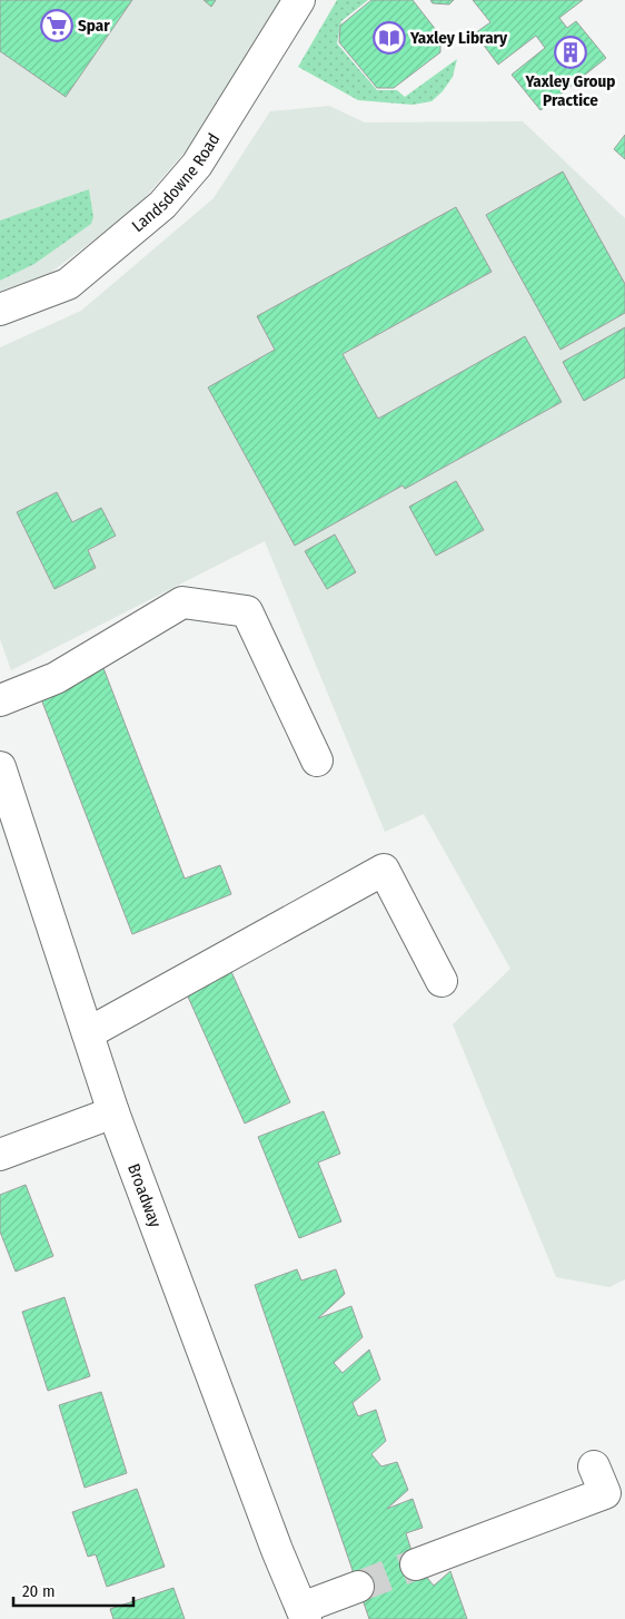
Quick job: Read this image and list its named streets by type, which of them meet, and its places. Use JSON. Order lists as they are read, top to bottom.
{
  "streets": {
    "main road": ["Landsdowne Road", "Broadway"]
  },
  "places": {
    "supermarket": ["Spar"],
    "library": ["Yaxley Library"],
    "building": ["Yaxley Group Practice"]
  },
  "scale_bar": "20 m"
}
